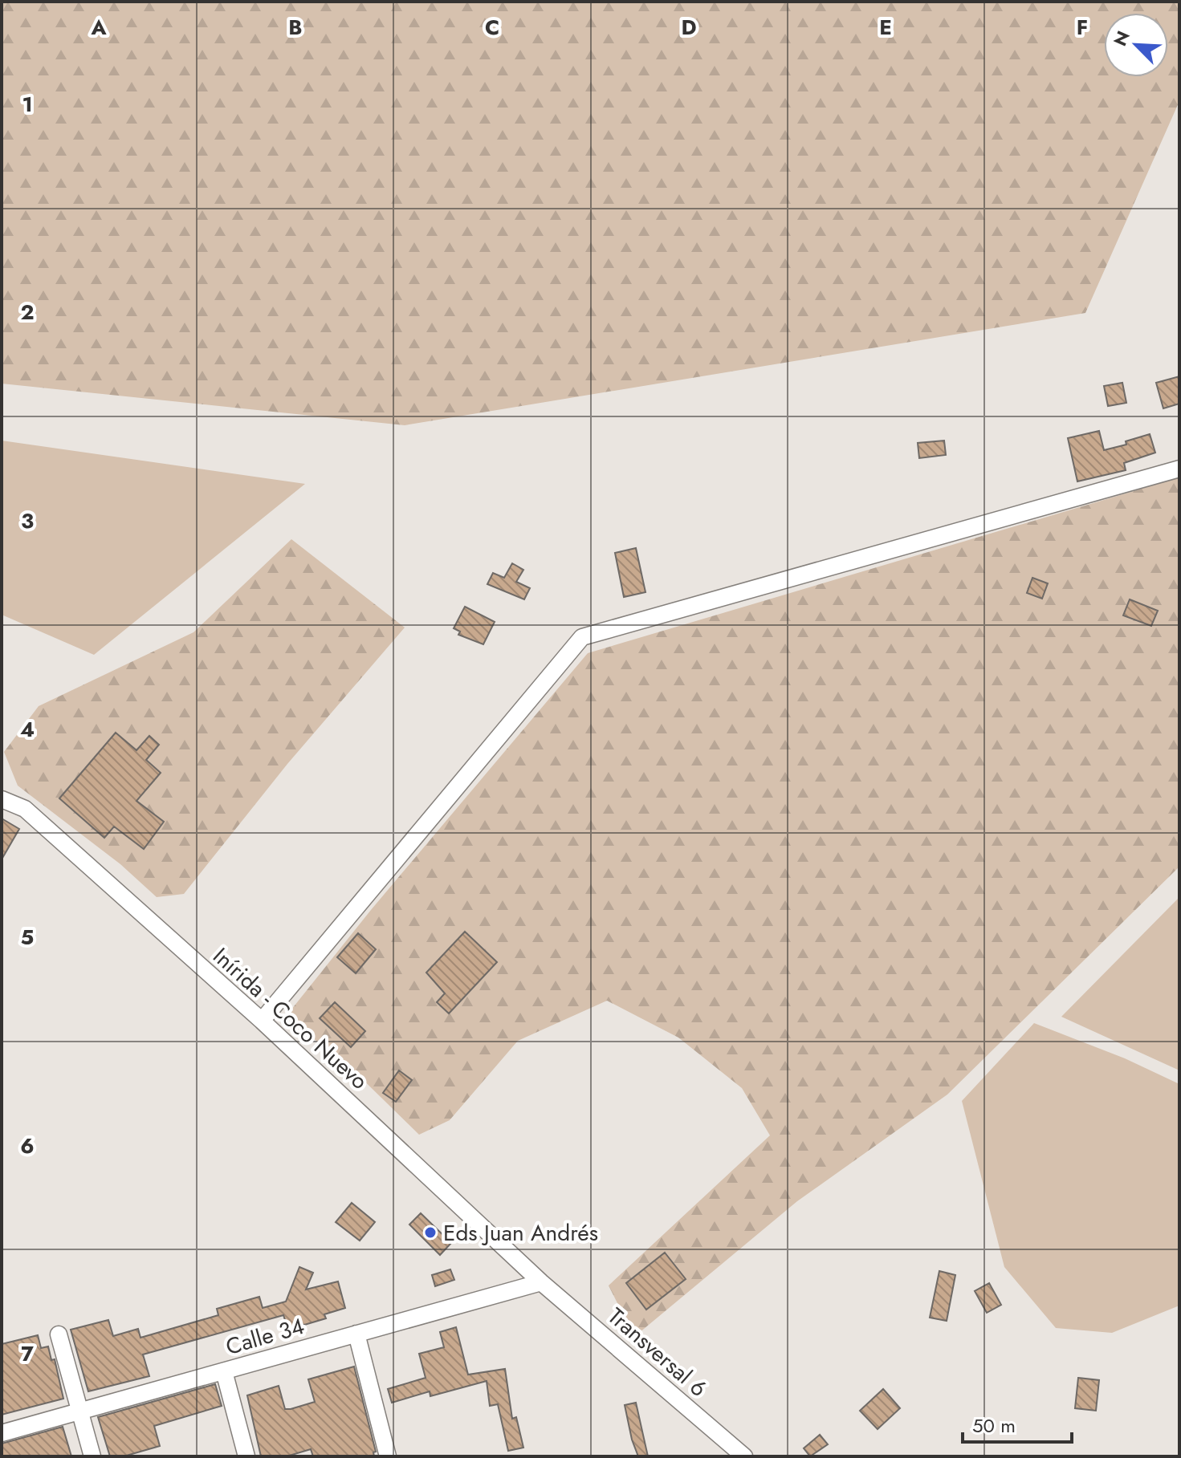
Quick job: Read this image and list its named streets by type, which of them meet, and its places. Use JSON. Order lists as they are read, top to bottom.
{
  "streets": {
    "street": ["Inírida - Coco Nuevo", "Calle 34", "Transversal 6"]
  },
  "crossings": [
    ["Inírida - Coco Nuevo", "Calle 34"],
    ["Inírida - Coco Nuevo", "Transversal 6"],
    ["Calle 34", "Transversal 6"]
  ],
  "places": ["Eds Juan Andrés"],
  "scale_bar": "50 m",
  "north": "top left",
  "grid": {
    "columns": [
      "A",
      "B",
      "C",
      "D",
      "E",
      "F"
    ],
    "rows": [
      "1",
      "2",
      "3",
      "4",
      "5",
      "6",
      "7"
    ]
  }
}
